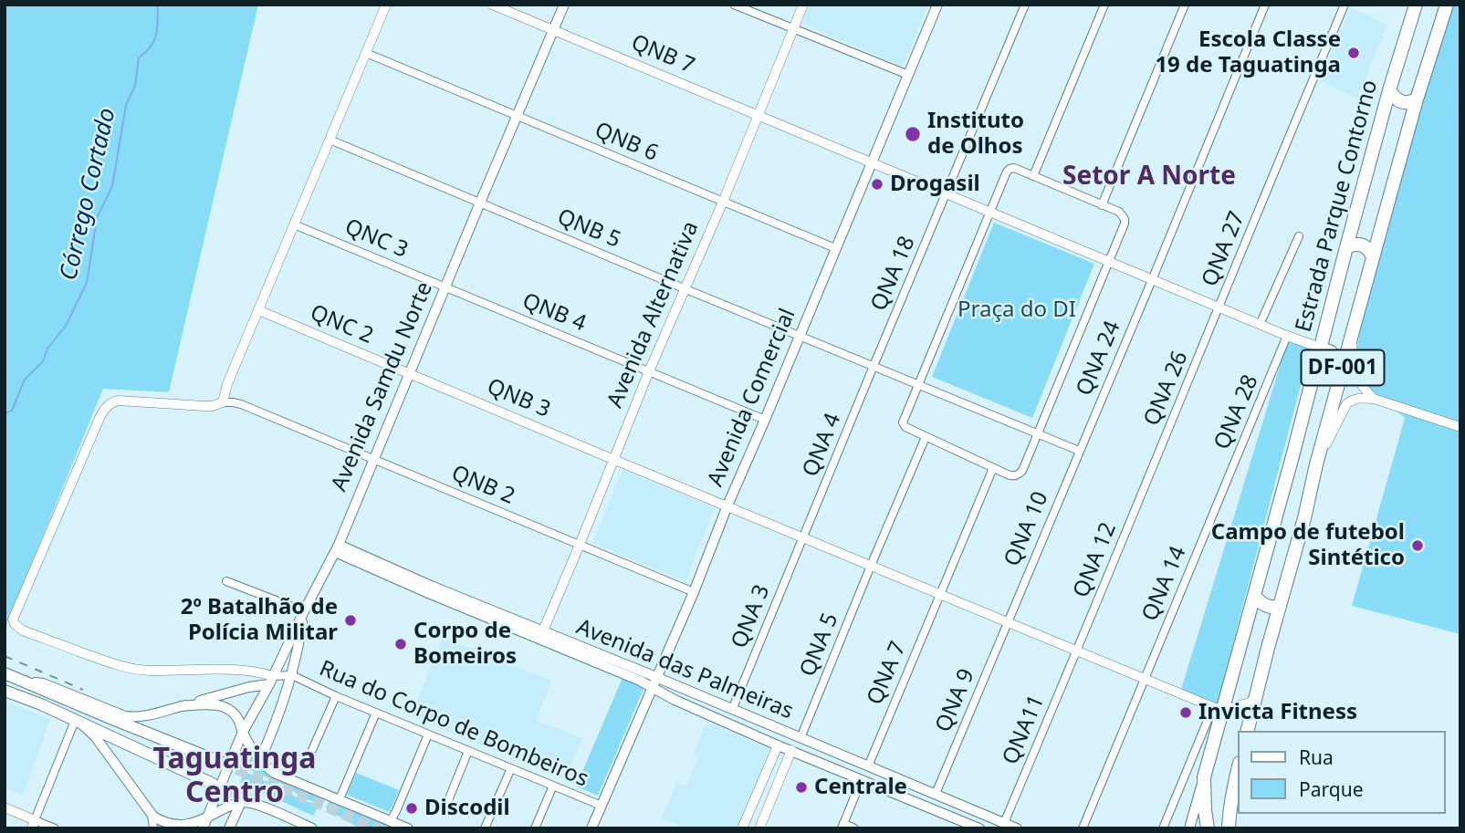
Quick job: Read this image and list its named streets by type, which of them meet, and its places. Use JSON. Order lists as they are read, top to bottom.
{
  "streets": {
    "highway": ["Estrada Parque Contorno", "DF-001"],
    "main road": ["Avenida Samdu Norte", "Avenida Comercial", "Avenida das Palmeiras"],
    "street": [
      "QNB 7",
      "QNB 6",
      "QNB 5",
      "QNC 3",
      "QNA 27",
      "QNA 18",
      "QNB 4",
      "Avenida Alternativa",
      "QNC 2",
      "QNA 24",
      "QNA 26",
      "QNB 3",
      "QNA 28",
      "QNA 4",
      "QNB 2",
      "QNA 10",
      "QNA 12",
      "QNA 14",
      "QNA 3",
      "QNA 5",
      "QNA 7",
      "QNA 9",
      "Rua do Corpo de Bombeiros",
      "QNA11"
    ]
  },
  "crossings": [
    ["QNB 7", "Estrada Parque Contorno"],
    ["QNB 7", "QNA 27"],
    ["QNB 7", "QNA 18"],
    ["QNB 7", "Avenida Alternativa"],
    ["QNB 7", "QNA 24"],
    ["QNB 7", "Avenida Samdu Norte"],
    ["QNB 7", "QNA 26"],
    ["QNB 7", "Avenida Comercial"],
    ["QNB 7", "QNA 28"],
    ["QNB 6", "Avenida Alternativa"],
    ["QNB 6", "Avenida Samdu Norte"],
    ["QNB 6", "Avenida Comercial"],
    ["Estrada Parque Contorno", "QNB 3"],
    ["QNB 5", "QNA 18"],
    ["QNB 5", "Avenida Alternativa"],
    ["QNB 5", "QNA 24"],
    ["QNB 5", "Avenida Samdu Norte"],
    ["QNB 5", "Avenida Comercial"],
    ["QNB 5", "QNA 4"],
    ["QNB 5", "QNA 10"],
    ["QNC 3", "QNB 4"],
    ["QNC 3", "Avenida Samdu Norte"],
    ["QNA 27", "QNA 26"],
    ["QNA 18", "QNA 4"],
    ["QNB 4", "Avenida Alternativa"],
    ["QNB 4", "Avenida Samdu Norte"],
    ["QNB 4", "Avenida Comercial"],
    ["Avenida Alternativa", "QNB 3"],
    ["Avenida Alternativa", "QNB 2"],
    ["Avenida Alternativa", "Avenida das Palmeiras"],
    ["QNC 2", "Avenida Samdu Norte"],
    ["QNC 2", "QNB 3"],
    ["QNA 24", "QNA 10"],
    ["Avenida Samdu Norte", "QNB 3"],
    ["Avenida Samdu Norte", "QNB 2"],
    ["Avenida Samdu Norte", "Avenida das Palmeiras"],
    ["QNA 26", "QNA 12"],
    ["Avenida Comercial", "QNB 3"],
    ["Avenida Comercial", "QNB 2"],
    ["Avenida Comercial", "Avenida das Palmeiras"],
    ["Avenida Comercial", "Rua do Corpo de Bombeiros"],
    ["QNB 3", "QNA 4"],
    ["QNB 3", "QNA 10"],
    ["QNB 3", "QNA 12"],
    ["QNB 3", "QNA 14"],
    ["QNB 3", "QNA 3"],
    ["QNB 3", "QNA 5"],
    ["QNB 3", "QNA 7"],
    ["QNB 3", "QNA 9"],
    ["QNB 3", "QNA11"],
    ["QNA 28", "QNA 14"],
    ["QNA 4", "QNA 3"],
    ["QNA 10", "QNA 9"],
    ["QNA 12", "QNA11"],
    ["QNA 3", "Avenida das Palmeiras"],
    ["QNA 5", "Avenida das Palmeiras"],
    ["Avenida das Palmeiras", "QNA 7"],
    ["Avenida das Palmeiras", "QNA 9"],
    ["Avenida das Palmeiras", "QNA11"]
  ],
  "districts": ["Setor A Norte", "Taguatinga Centro"],
  "water": ["Córrego Cortado"],
  "parks": ["Praça do DI"],
  "places": [
    "Escola Classe 19 de Taguatinga",
    "Instituto de Olhos",
    "Drogasil",
    "Campo de futebol Sintético",
    "2º Batalhão de Polícia Militar",
    "Corpo de Bomeiros",
    "Invicta Fitness",
    "Centrale",
    "Discodil"
  ],
  "legend": ["Rua", "Parque"]
}
